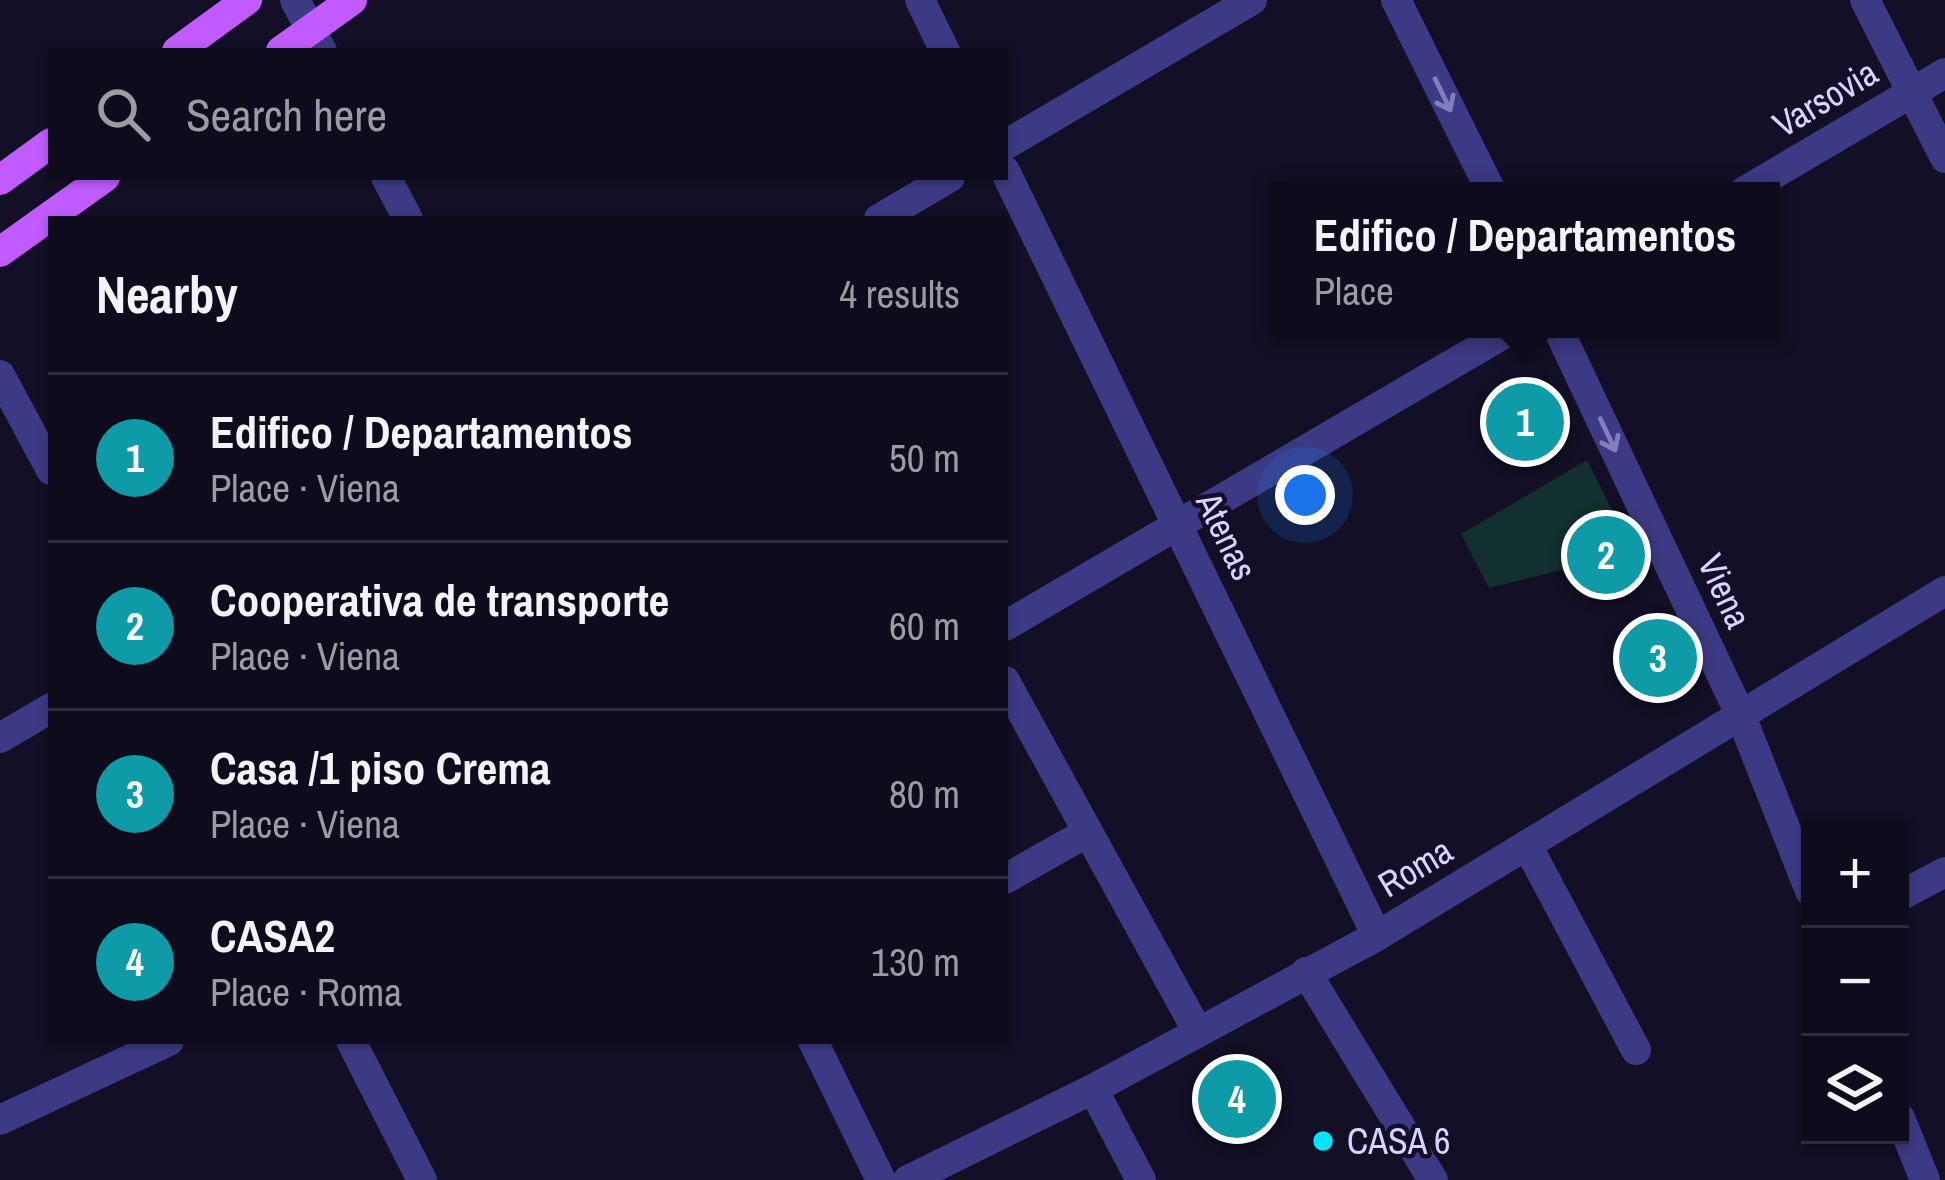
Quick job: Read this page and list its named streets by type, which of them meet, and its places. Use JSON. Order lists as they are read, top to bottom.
{
  "streets": {
    "street": [
      "Varsovia",
      "Atenas",
      "Viena",
      "Roma"
    ]
  },
  "crossings": [
    ["Atenas", "Roma"],
    ["Viena", "Roma"]
  ],
  "one_way": ["Viena"],
  "places": ["CASA 6"],
  "page": {
    "search": "Search here",
    "popup": ["Edifico / Departamentos", "Place"],
    "heading": ["Nearby", "4 results"],
    "list": [
      {
        "mark": "1",
        "name": "Edifico / Departamentos",
        "note": "Place · Viena",
        "value": "50 m"
      },
      {
        "mark": "2",
        "name": "Cooperativa de transporte",
        "note": "Place · Viena",
        "value": "60 m"
      },
      {
        "mark": "3",
        "name": "Casa /1 piso Crema",
        "note": "Place · Viena",
        "value": "80 m"
      },
      {
        "mark": "4",
        "name": "CASA2",
        "note": "Place · Roma",
        "value": "130 m"
      }
    ],
    "pins": [
      "1",
      "2",
      "3",
      "4"
    ],
    "map_buttons": ["+", "−"]
  }
}
